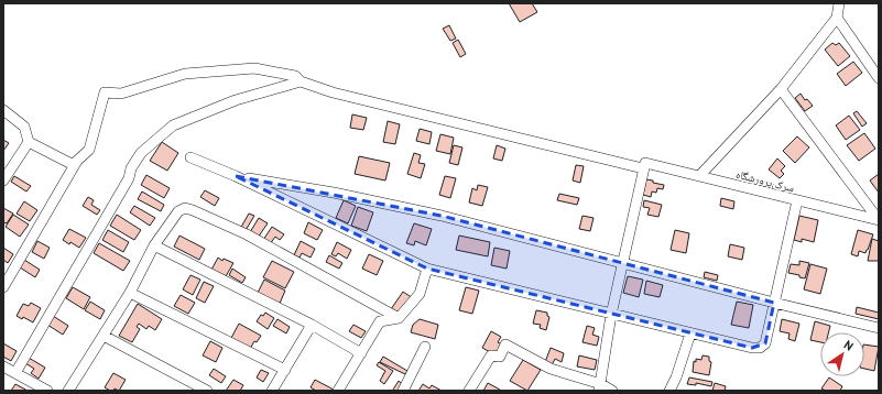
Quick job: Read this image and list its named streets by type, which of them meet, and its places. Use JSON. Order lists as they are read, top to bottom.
{
  "streets": {
    "street": ["سرک پرورشگاه"]
  },
  "north": "top right"
}
